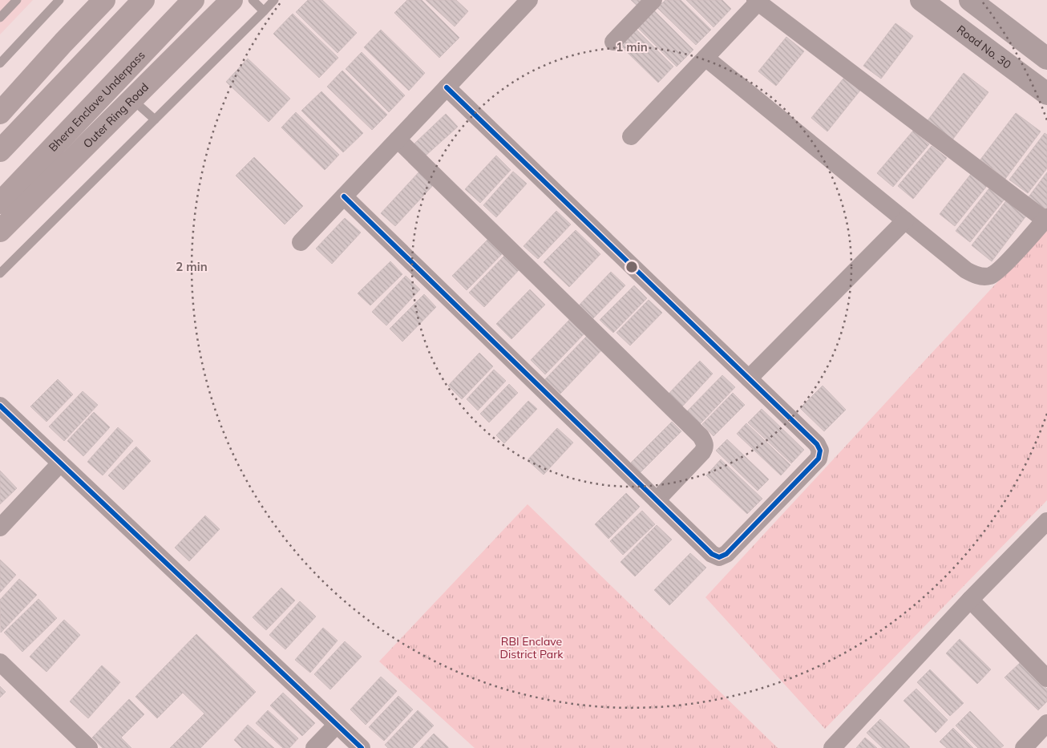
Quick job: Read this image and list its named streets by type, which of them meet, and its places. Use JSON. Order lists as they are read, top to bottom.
{
  "streets": {
    "main road": ["Bhera Enclave Underpass", "Outer Ring Road"],
    "street": ["Road No. 30"]
  },
  "parks": ["RBI Enclave District Park"],
  "rings": ["1 min", "2 min"]
}
